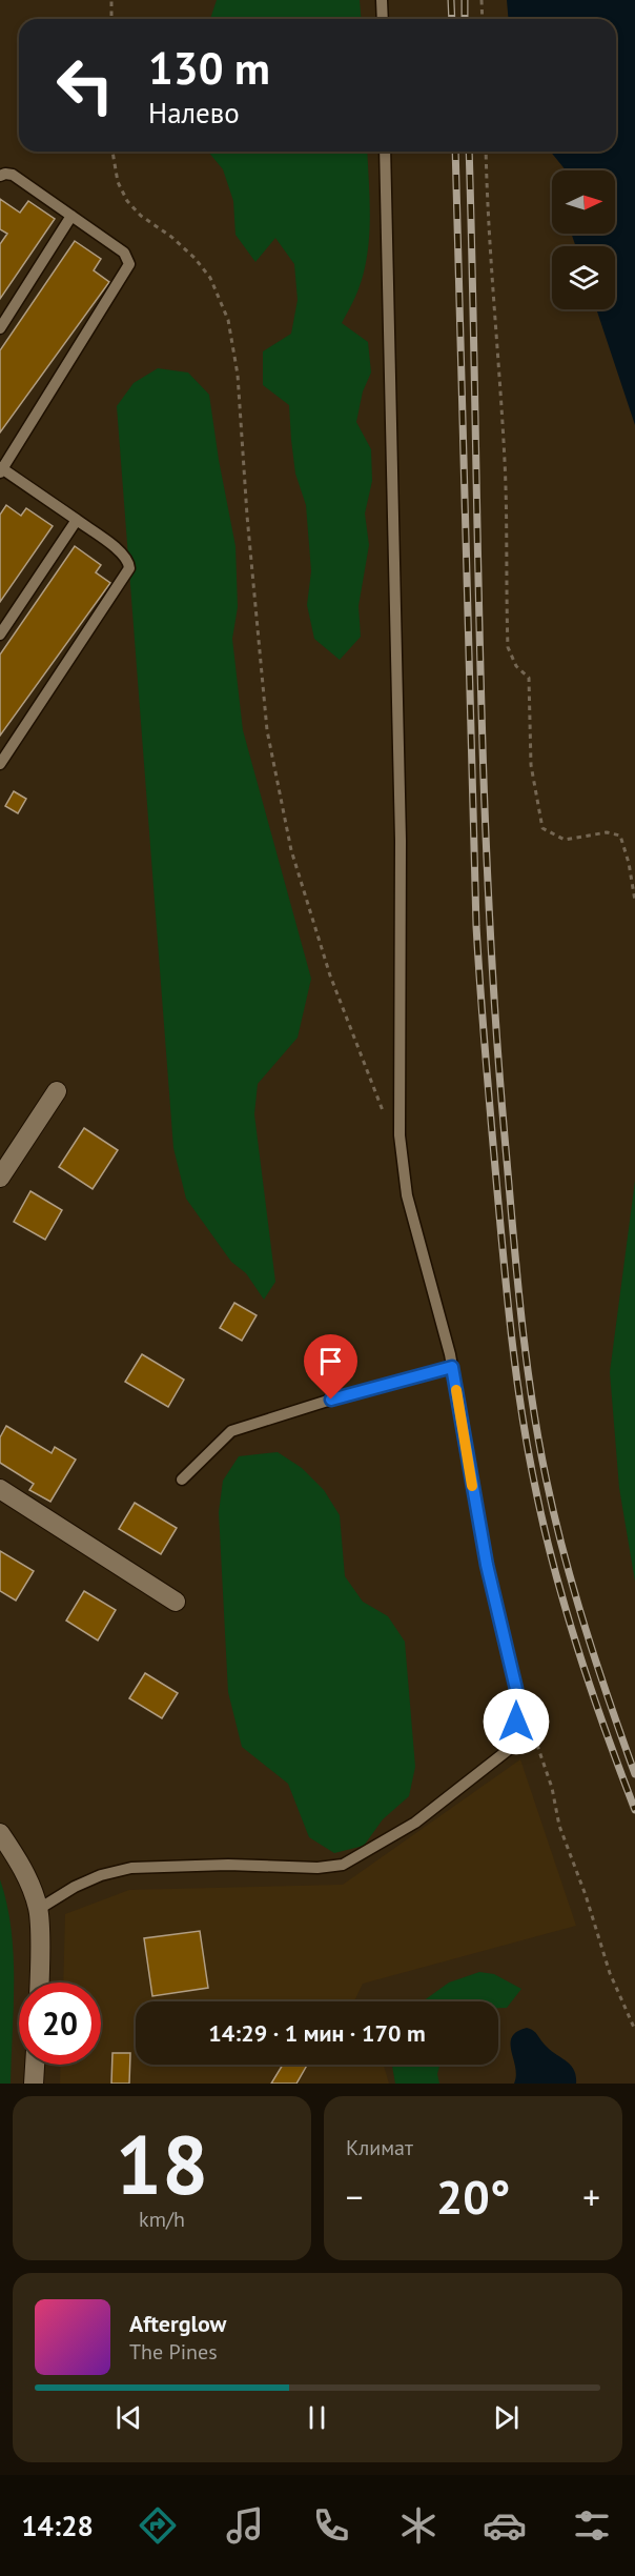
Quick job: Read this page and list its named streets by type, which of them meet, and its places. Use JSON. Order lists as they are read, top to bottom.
{
  "north": "right",
  "page": {
    "turn": ["130 m", "Налево"],
    "limit": "20",
    "trip": "14:29 · 1 мин · 170 m",
    "tile": [
      ["18", "km/h"],
      "Климат"
    ],
    "heat": ["−", "20°", "+"],
    "song": ["Afterglow", "The Pines"],
    "tabs": "14:28"
  }
}
